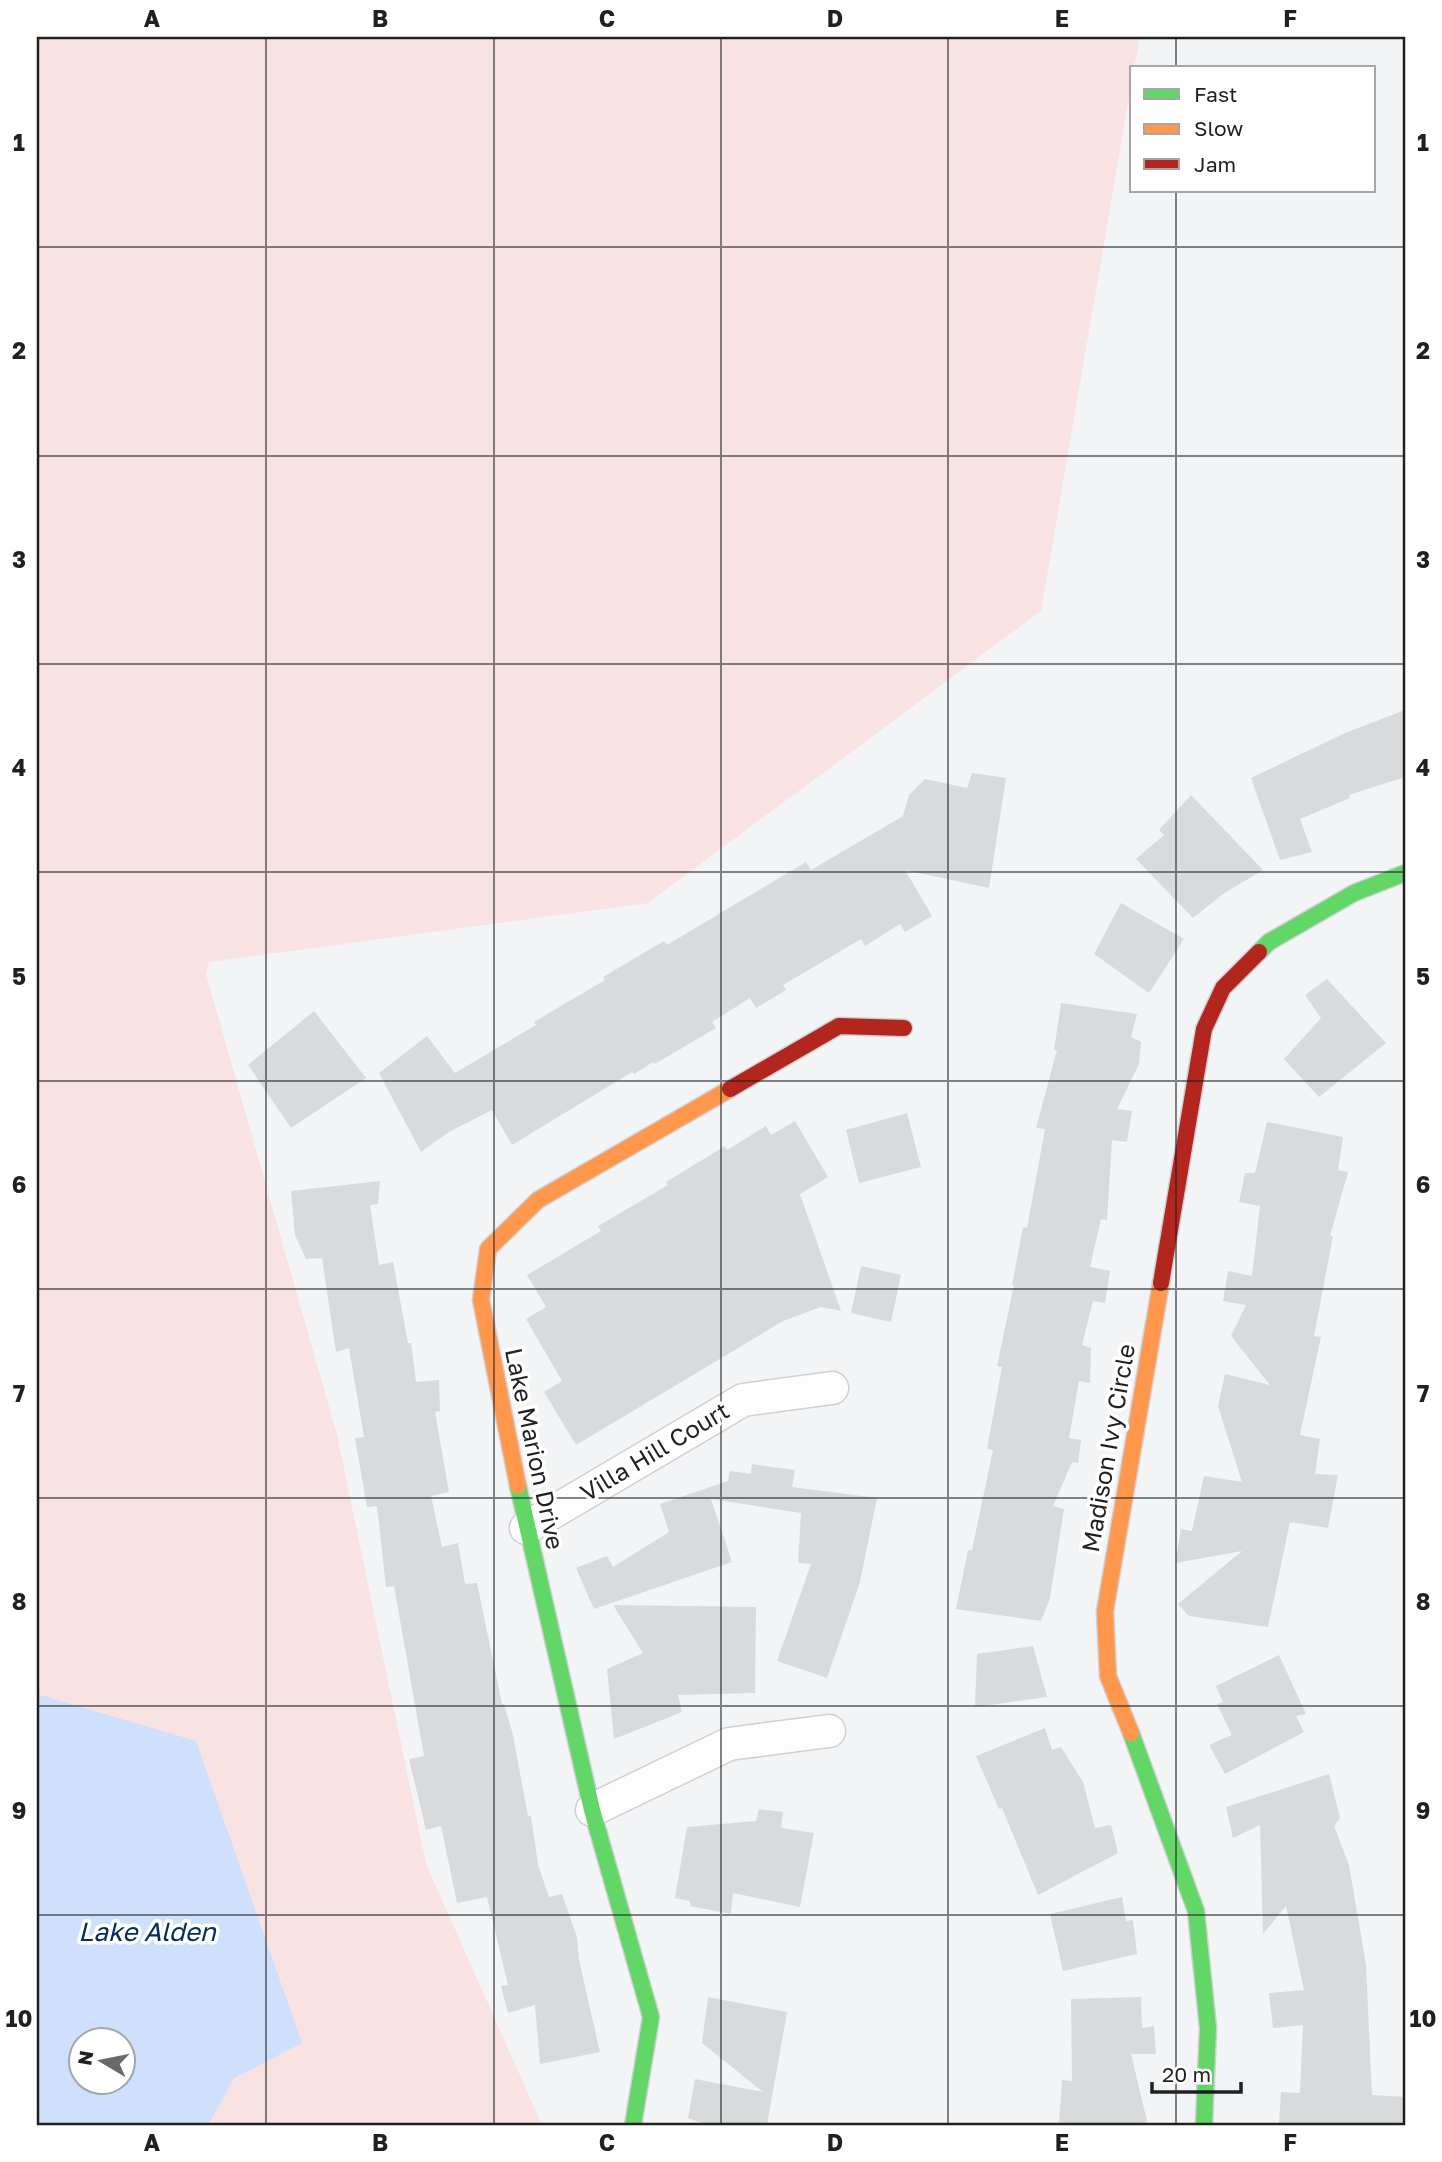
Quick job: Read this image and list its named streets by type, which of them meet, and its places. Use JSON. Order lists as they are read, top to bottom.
{
  "streets": {
    "street": ["Madison Ivy Circle", "Lake Marion Drive", "Villa Hill Court"]
  },
  "crossings": [
    ["Lake Marion Drive", "Villa Hill Court"]
  ],
  "water": ["Lake Alden"],
  "legend": ["Fast", "Slow", "Jam"],
  "scale_bar": "20 m",
  "north": "left",
  "grid": {
    "columns": [
      "A",
      "B",
      "C",
      "D",
      "E",
      "F"
    ],
    "rows": [
      "1",
      "2",
      "3",
      "4",
      "5",
      "6",
      "7",
      "8",
      "9",
      "10"
    ]
  }
}
